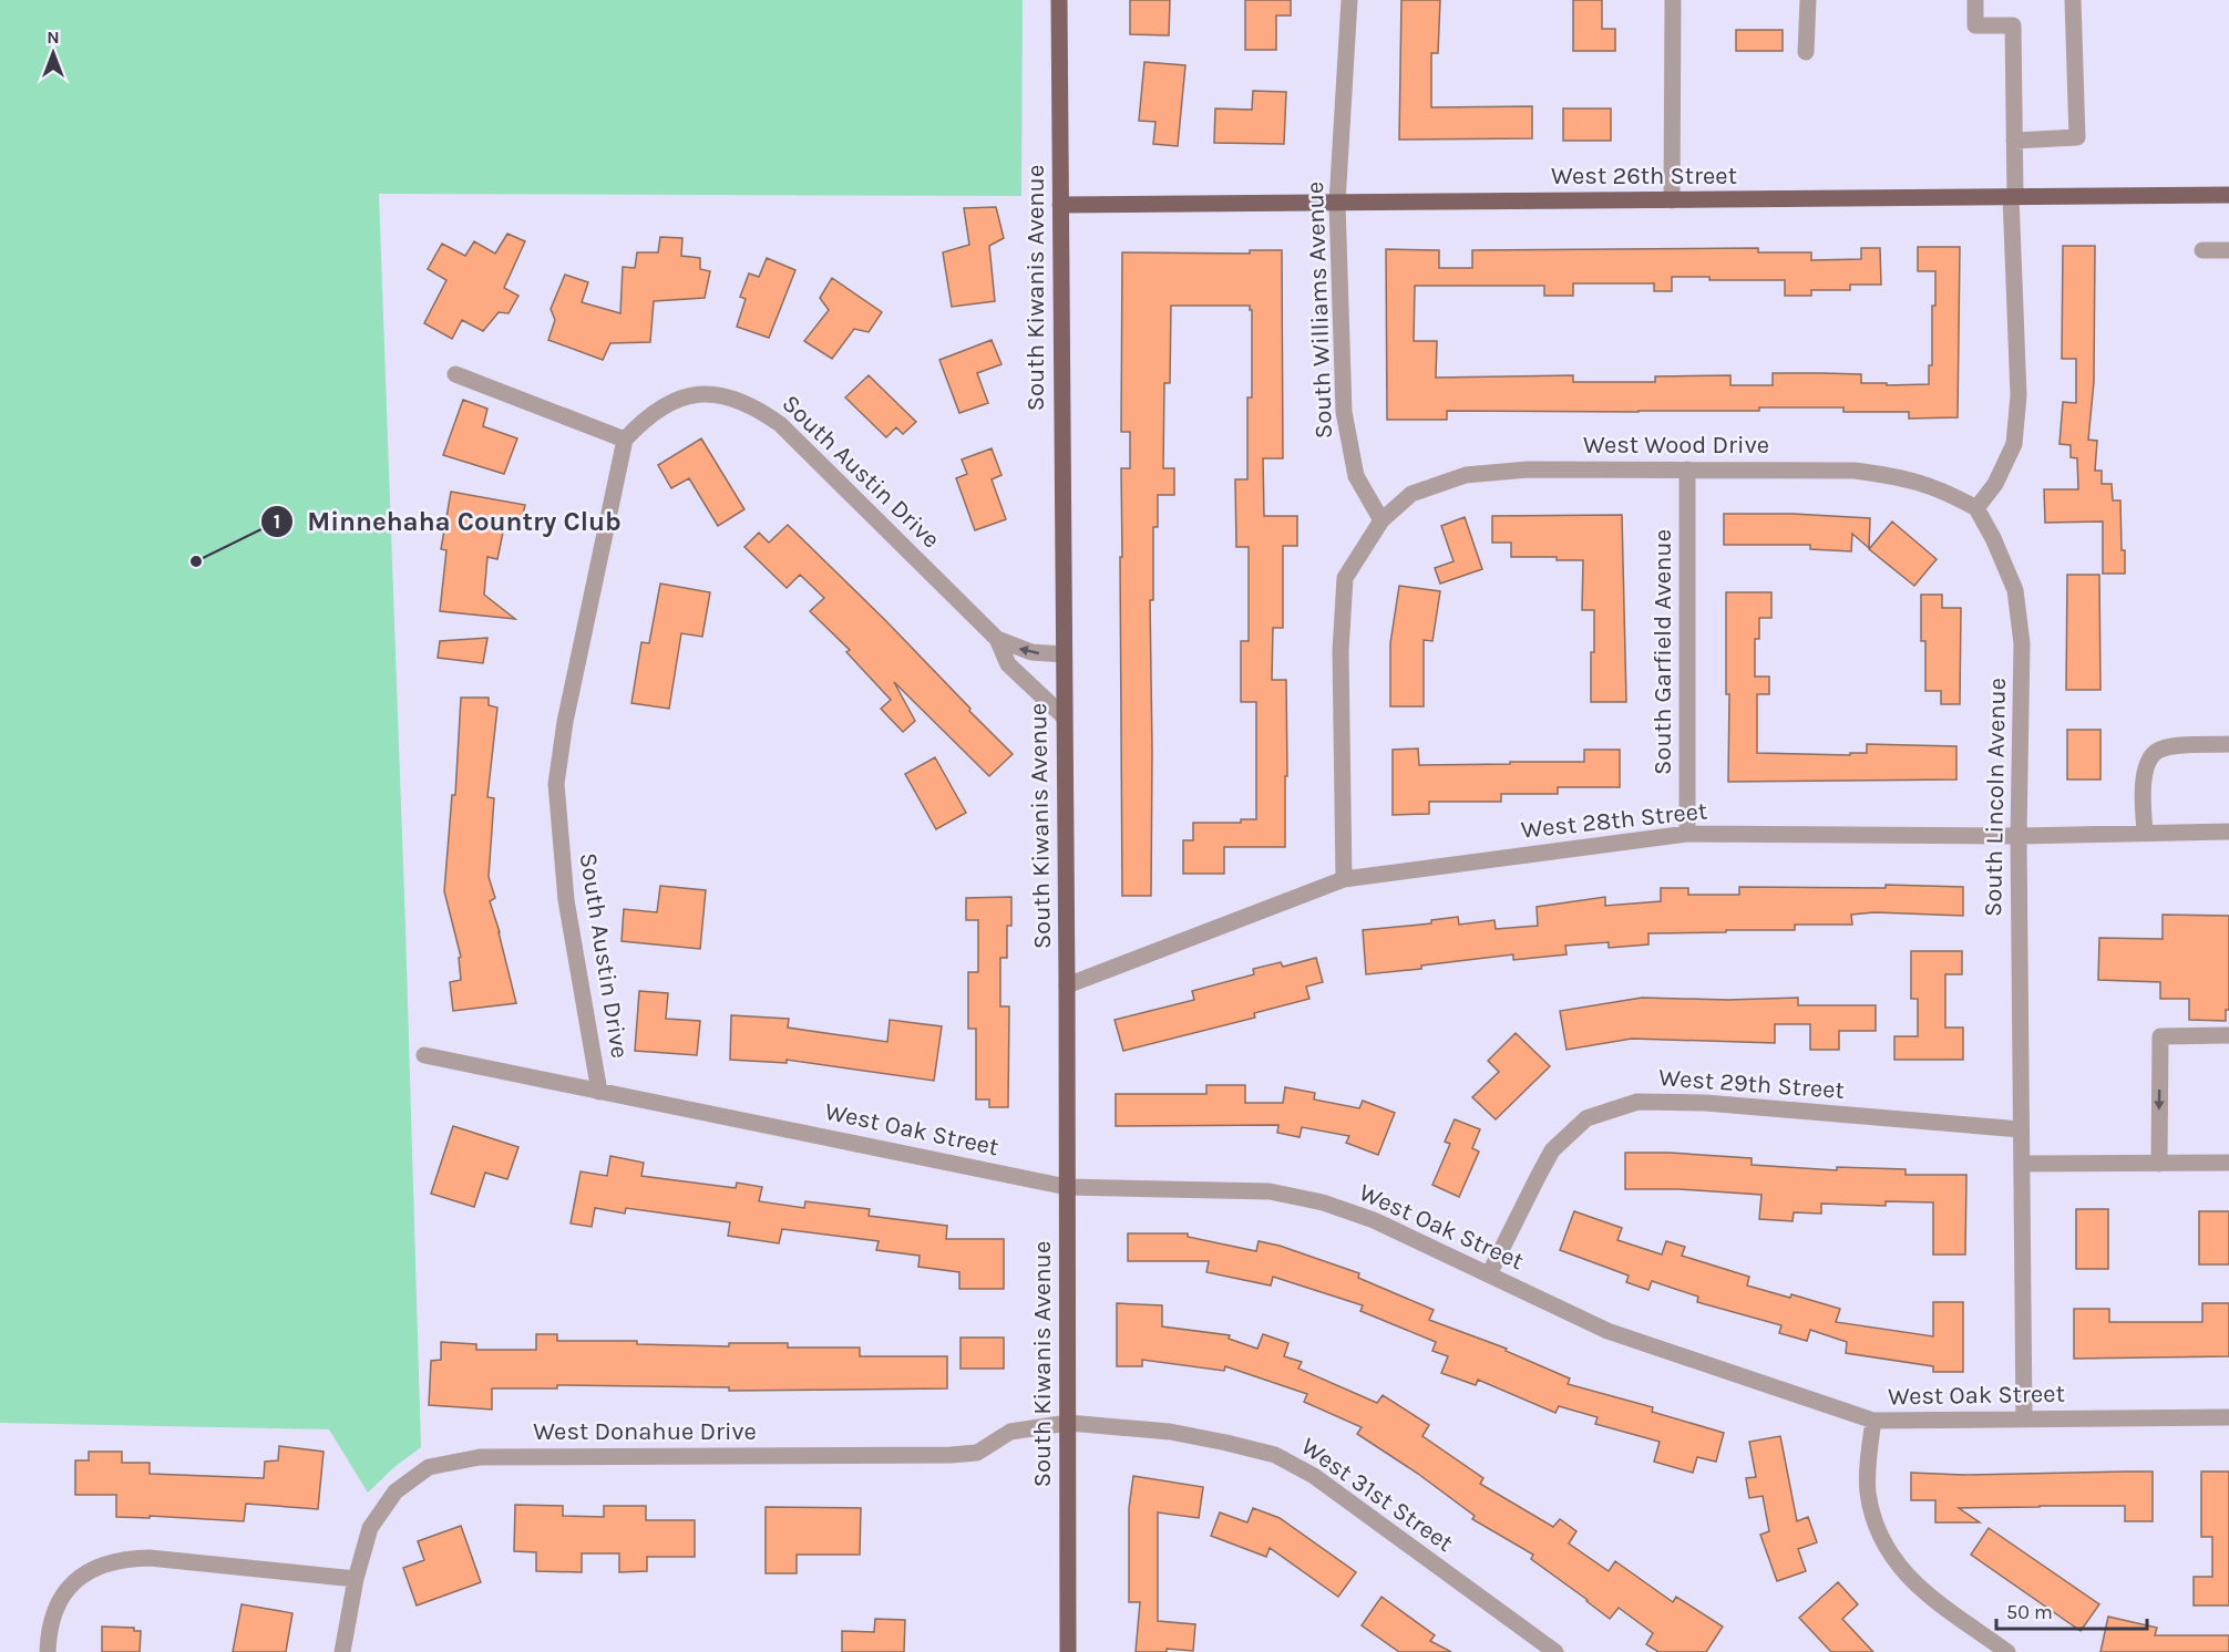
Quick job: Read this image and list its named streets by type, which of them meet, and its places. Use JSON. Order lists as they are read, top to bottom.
{
  "streets": {
    "main road": ["West 26th Street", "South Kiwanis Avenue"],
    "street": [
      "South Williams Avenue",
      "West Wood Drive",
      "South Austin Drive",
      "South Garfield Avenue",
      "South Lincoln Avenue",
      "West 28th Street",
      "West 29th Street",
      "West Oak Street",
      "West Donahue Drive",
      "West 31st Street"
    ]
  },
  "crossings": [
    ["West 26th Street", "South Kiwanis Avenue"],
    ["West 26th Street", "South Williams Avenue"],
    ["South Kiwanis Avenue", "South Austin Drive"],
    ["South Kiwanis Avenue", "West 28th Street"],
    ["South Kiwanis Avenue", "West Oak Street"],
    ["South Kiwanis Avenue", "West Donahue Drive"],
    ["South Kiwanis Avenue", "West 31st Street"],
    ["South Williams Avenue", "West Wood Drive"],
    ["West Wood Drive", "South Garfield Avenue"],
    ["West Wood Drive", "South Lincoln Avenue"],
    ["South Austin Drive", "West Oak Street"],
    ["South Garfield Avenue", "West 28th Street"],
    ["South Lincoln Avenue", "West 28th Street"],
    ["South Lincoln Avenue", "West 29th Street"],
    ["South Lincoln Avenue", "West Oak Street"],
    ["West 29th Street", "West Oak Street"],
    ["West Donahue Drive", "West 31st Street"]
  ],
  "places": ["Minnehaha Country Club"],
  "scale_bar": "50 m",
  "north": "top"
}
